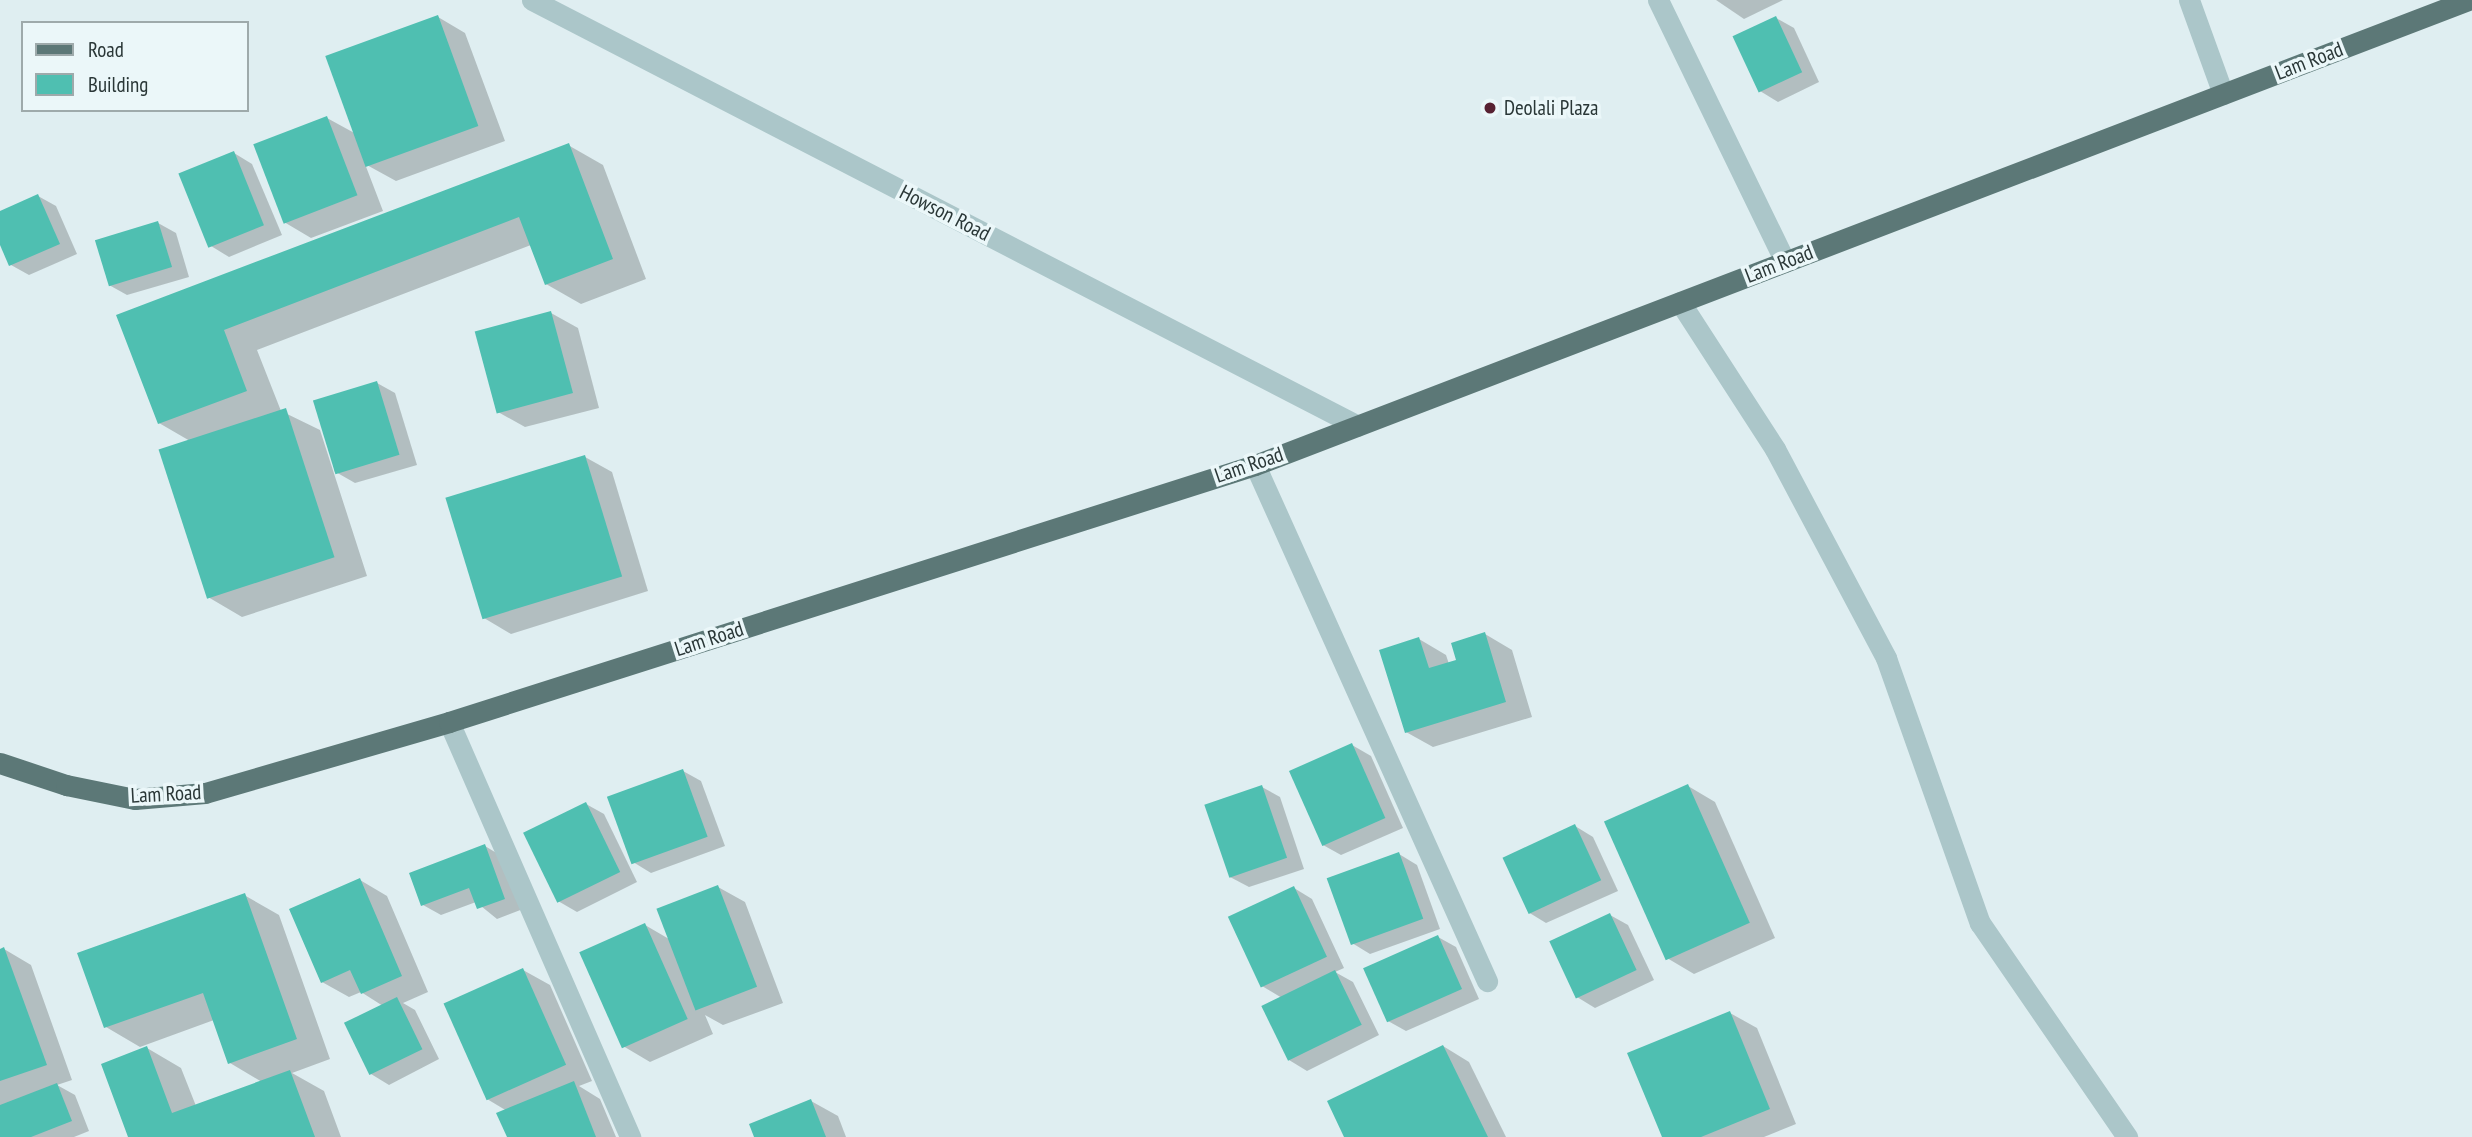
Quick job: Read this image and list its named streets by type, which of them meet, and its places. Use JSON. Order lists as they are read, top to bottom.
{
  "streets": {
    "main road": ["Lam Road"],
    "street": ["Howson Road"]
  },
  "crossings": [
    ["Lam Road", "Howson Road"]
  ],
  "places": ["Deolali Plaza"],
  "legend": ["Road", "Building"]
}
